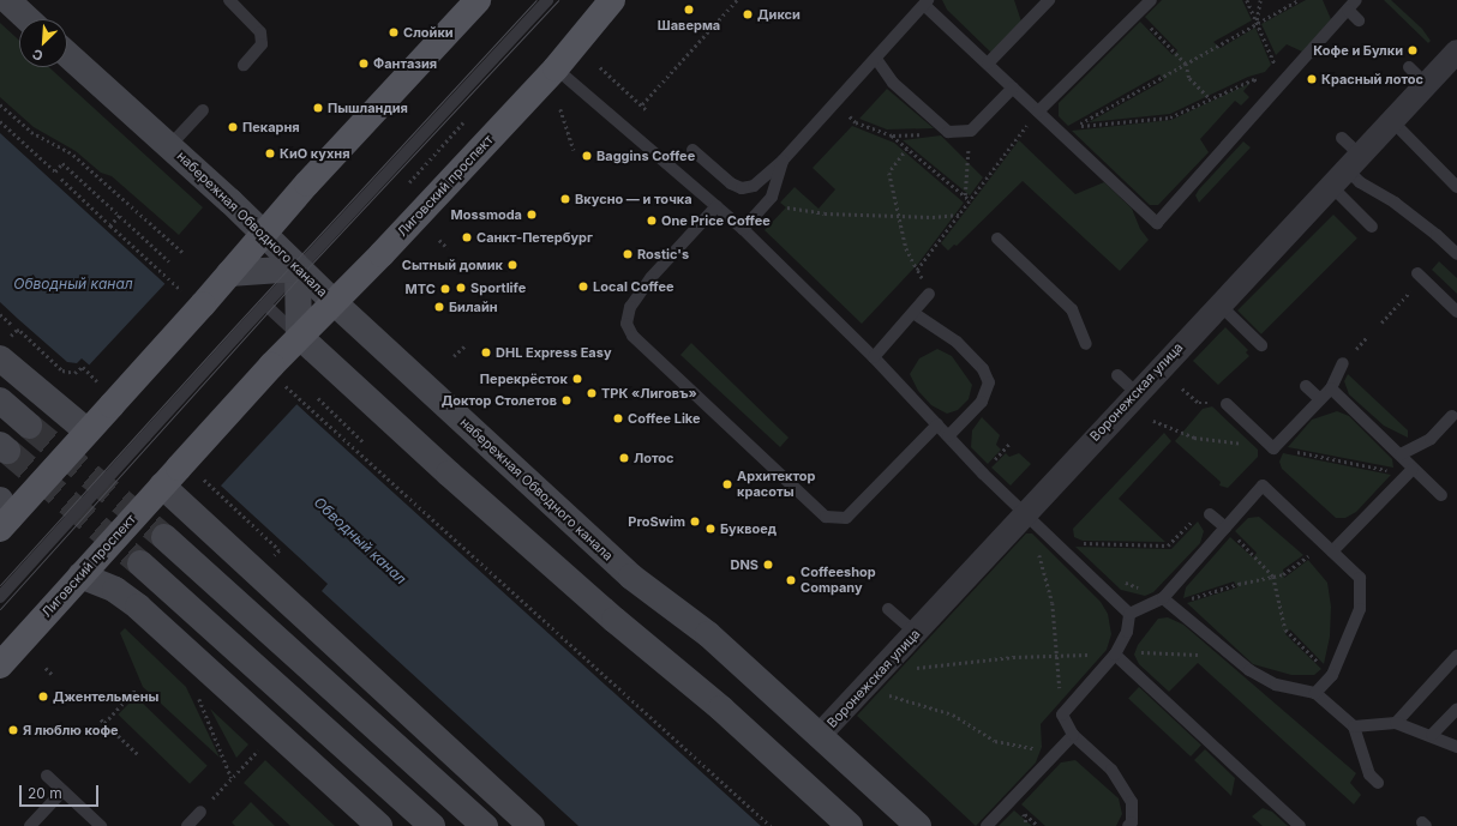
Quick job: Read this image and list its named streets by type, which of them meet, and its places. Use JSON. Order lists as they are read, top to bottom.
{
  "streets": {
    "main road": ["Лиговский проспект", "набережная Обводного канала"],
    "street": ["Воронежская улица"]
  },
  "crossings": [
    ["Лиговский проспект", "набережная Обводного канала"],
    ["набережная Обводного канала", "Воронежская улица"]
  ],
  "water": ["Обводный канал"],
  "places": [
    "Шаверма",
    "Дикси",
    "Слойки",
    "Кофе и Булки",
    "Фантазия",
    "Красный лотос",
    "Пышландия",
    "Пекарня",
    "КиО кухня",
    "Baggins Coffee",
    "Вкусно — и точка",
    "Mossmoda",
    "One Price Coffee",
    "Санкт-Петербург",
    "Rostic's",
    "Сытный домик",
    "Local Coffee",
    "Sportlife",
    "МТС",
    "Билайн",
    "DHL Express Easy",
    "Перекрёсток",
    "ТРК «Лиговъ»",
    "Доктор Столетов",
    "Coffee Like",
    "Лотос",
    "Архитектор красоты",
    "ProSwim",
    "Буквоед",
    "DNS",
    "Coffeeshop Company",
    "Джентельмены",
    "Я люблю кофе"
  ],
  "scale_bar": "20 m",
  "north": "bottom left"
}
